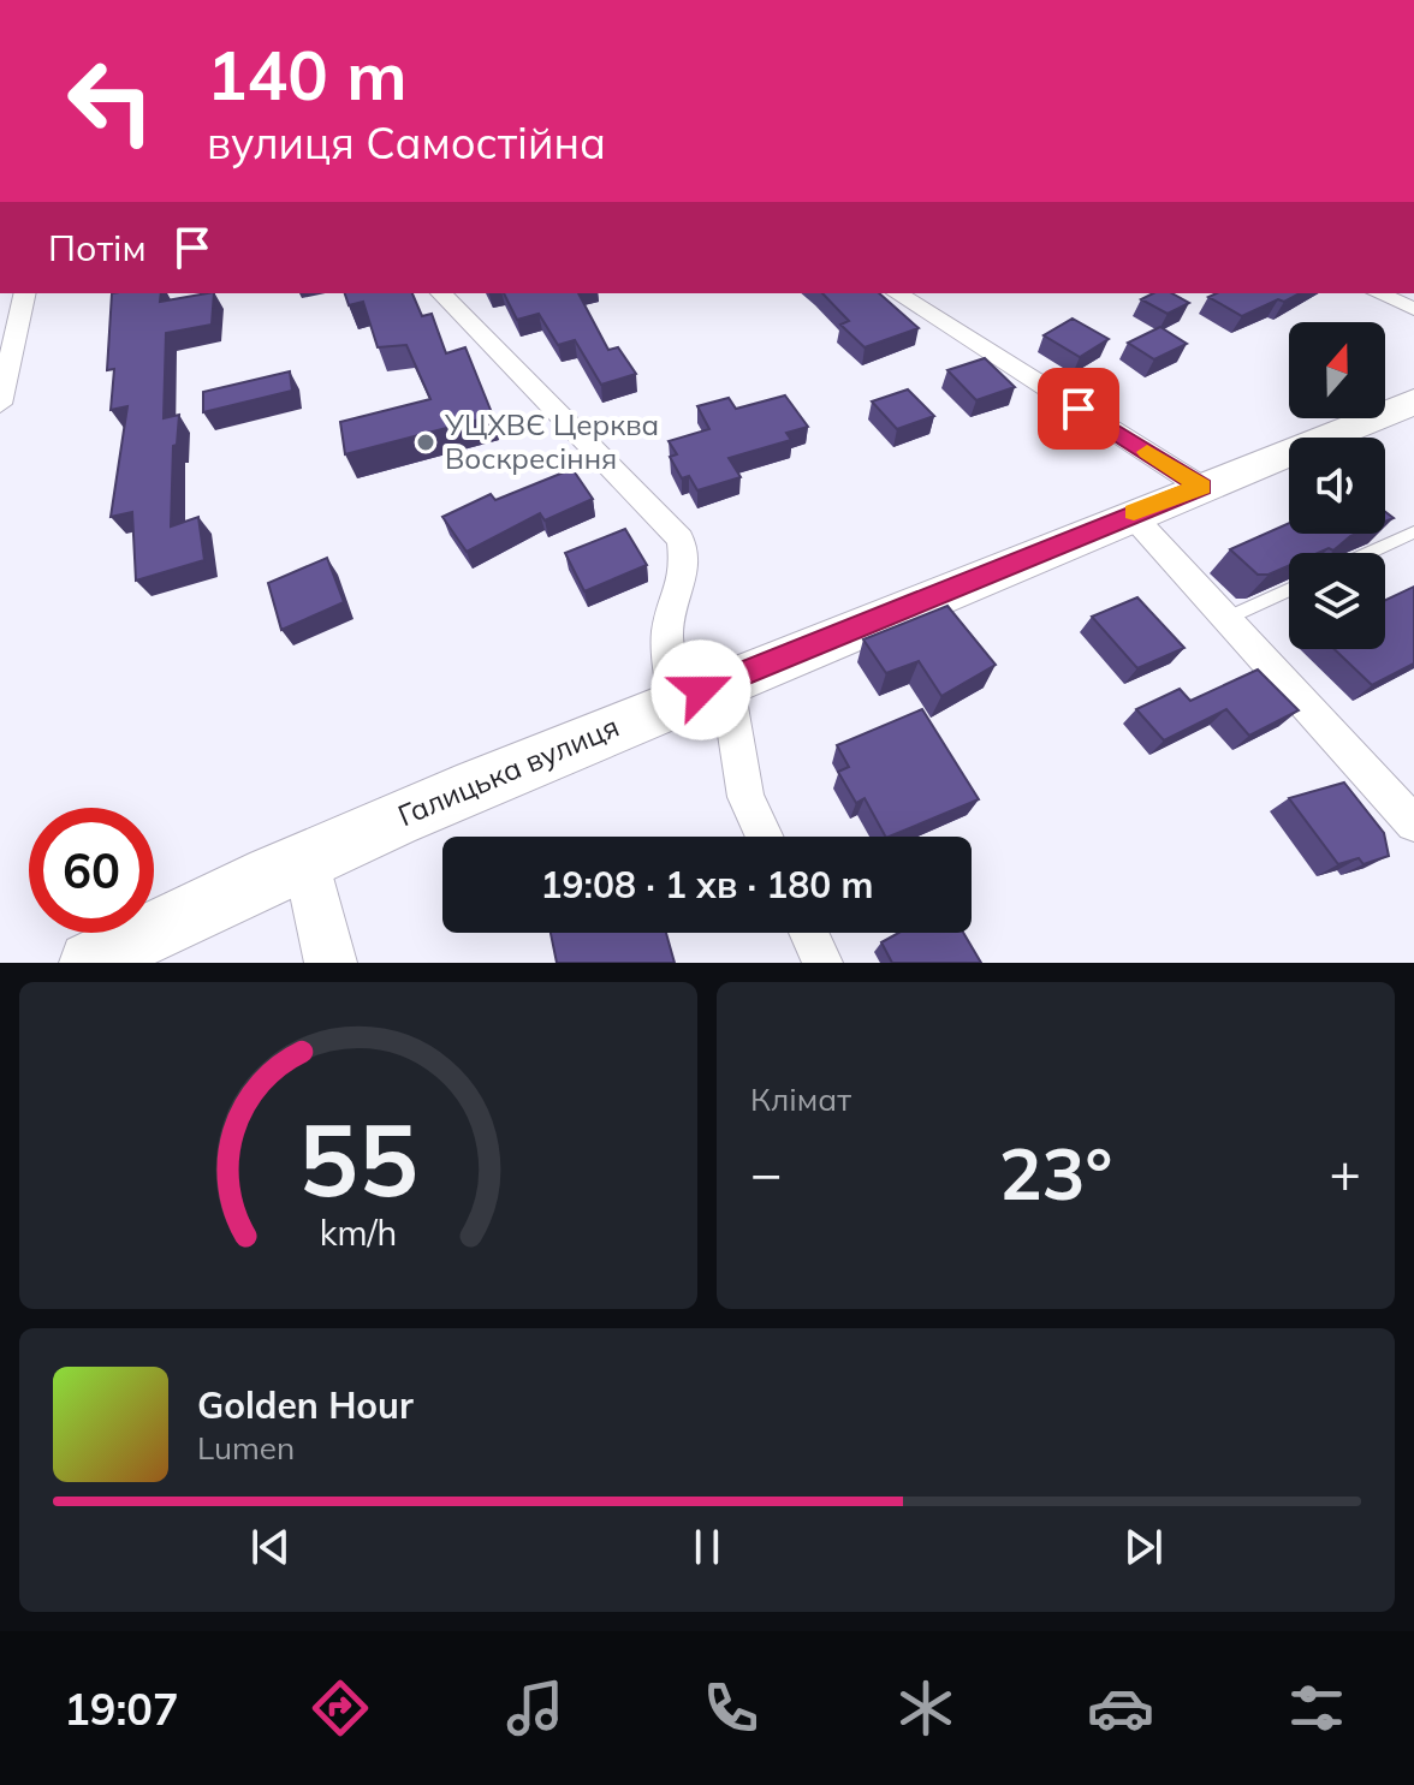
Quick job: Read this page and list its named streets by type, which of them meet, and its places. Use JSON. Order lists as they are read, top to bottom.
{
  "streets": {
    "main road": ["Галицька вулиця"]
  },
  "places": ["УЦХВЄ Церква Воскресіння"],
  "north": "top",
  "page": {
    "turn": ["140 m", "вулиця Самостійна"],
    "then": "Потім",
    "limit": "60",
    "trip": "19:08 · 1 хв · 180 m",
    "tile": "Клімат",
    "heat": ["−", "23°", "+"],
    "song": ["Golden Hour", "Lumen"],
    "tabs": "19:07",
    "gauge": ["55", "km/h"]
  }
}
